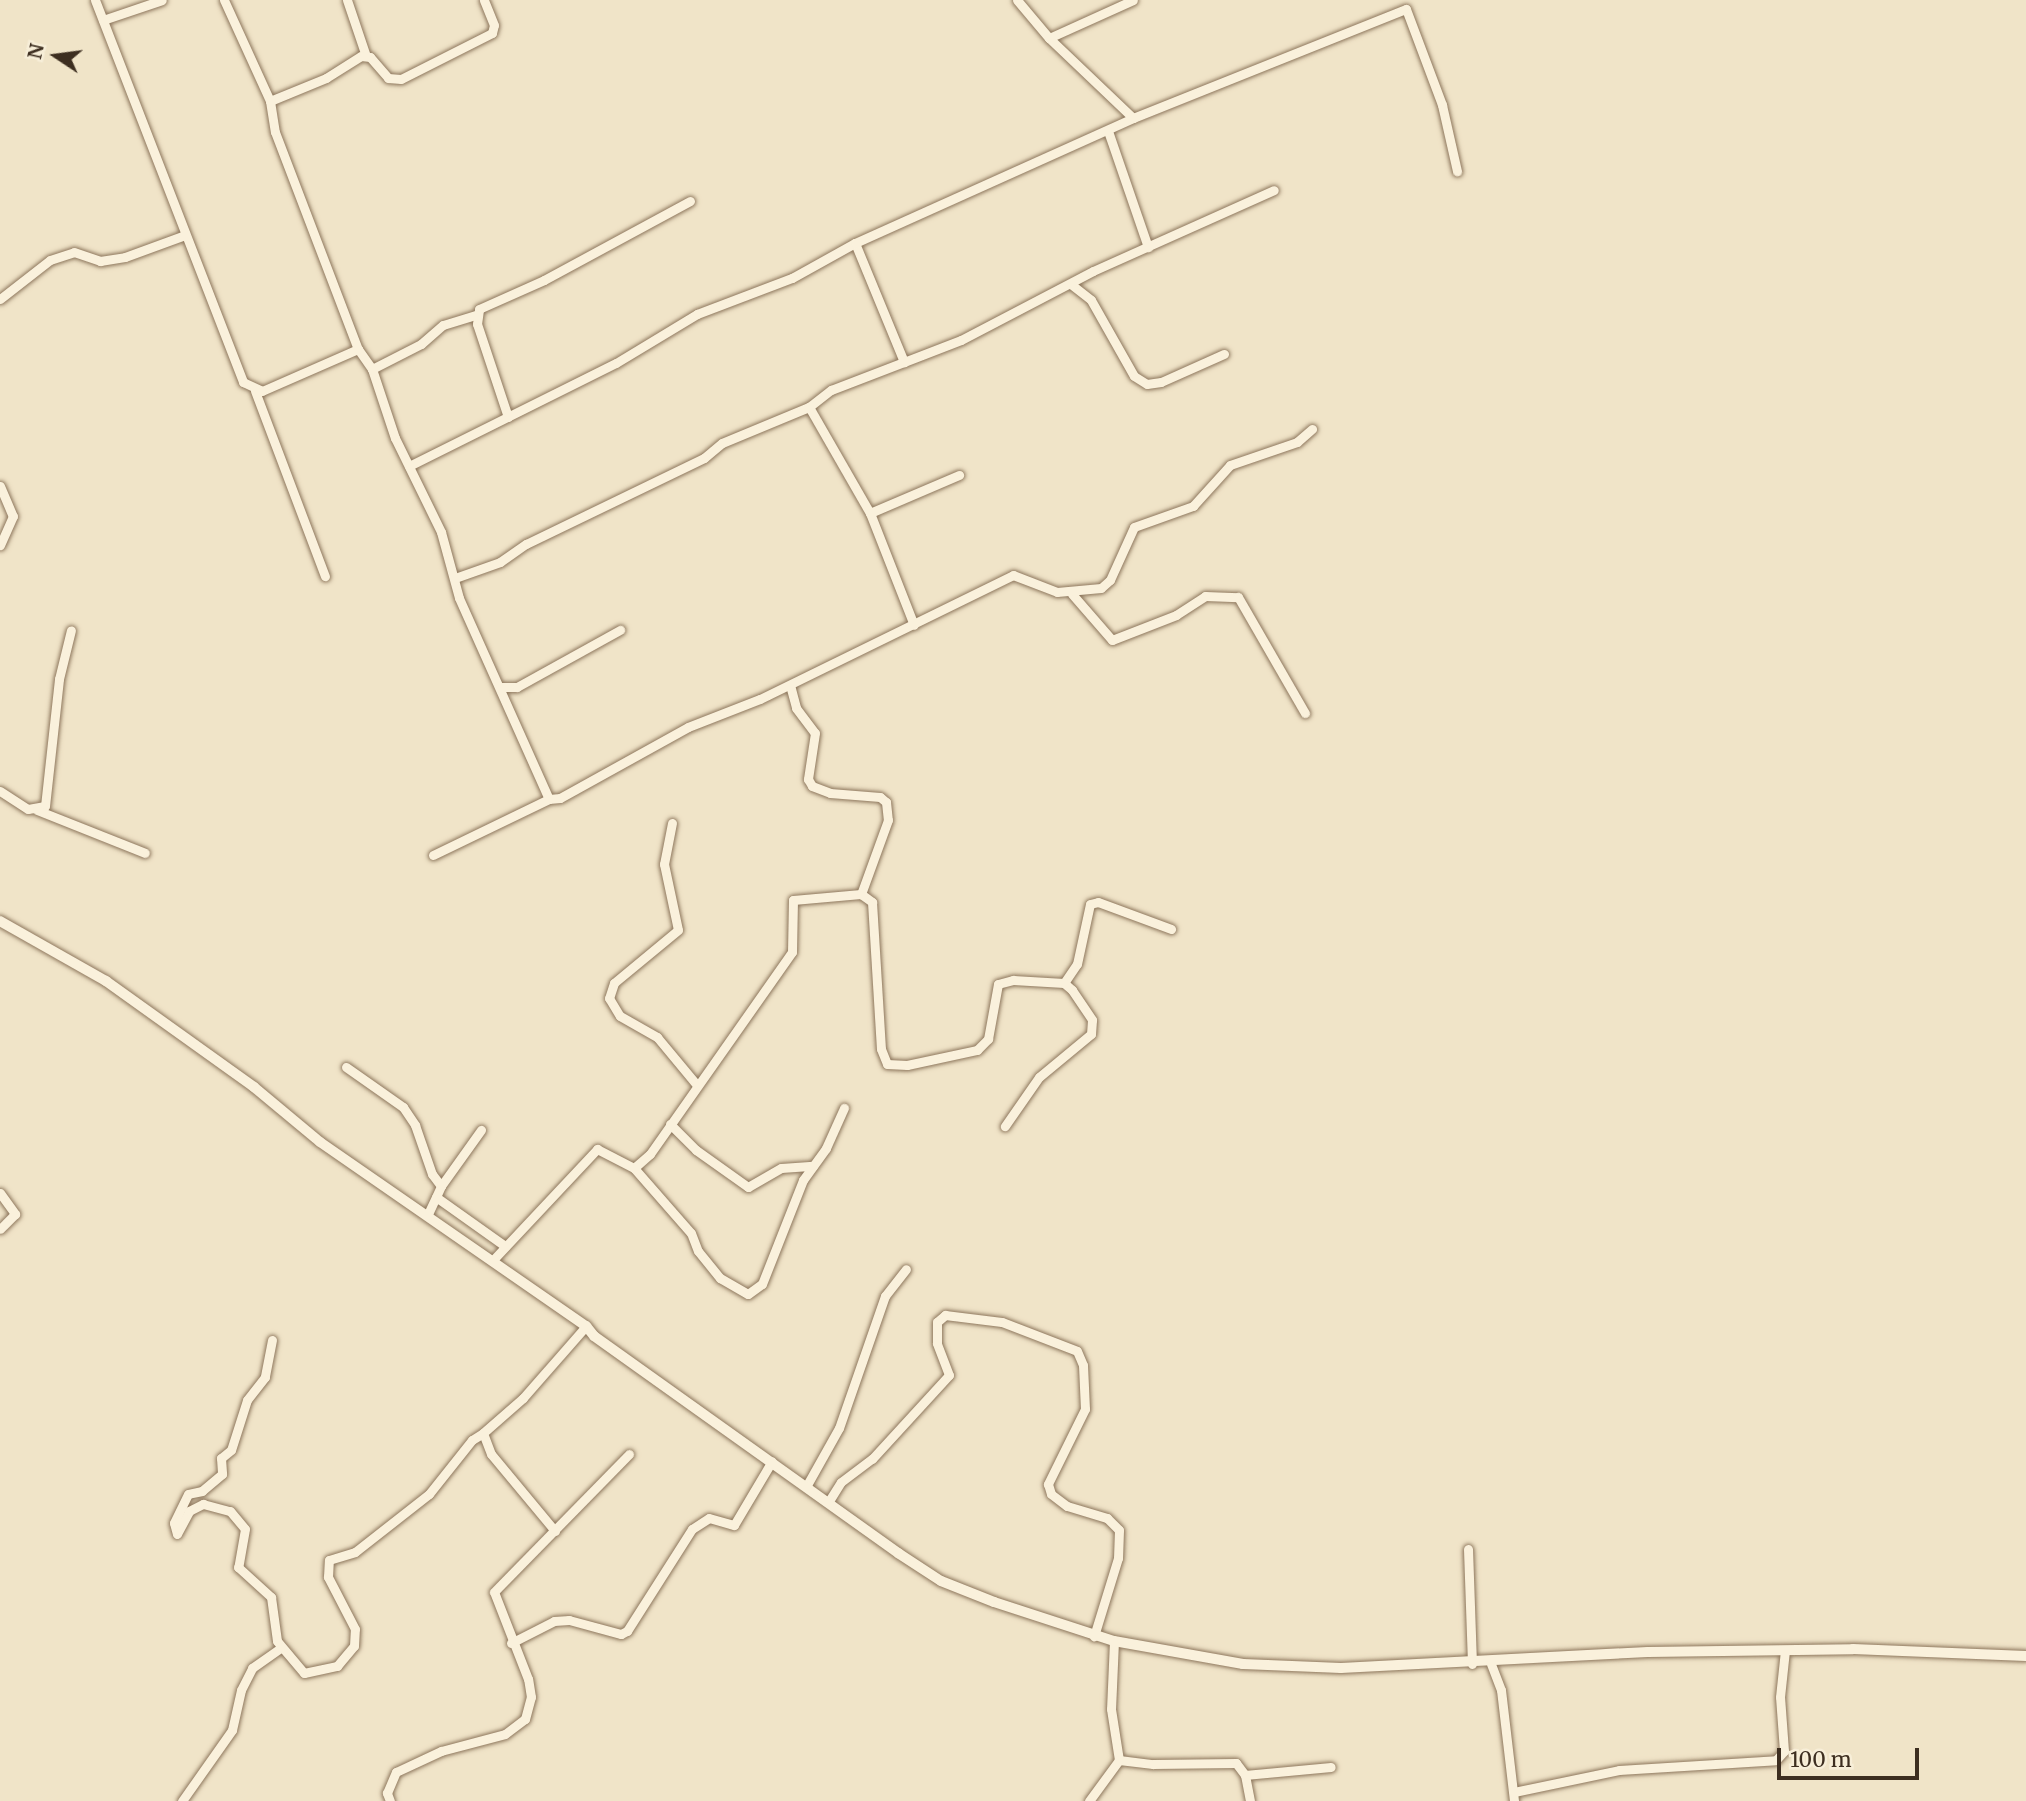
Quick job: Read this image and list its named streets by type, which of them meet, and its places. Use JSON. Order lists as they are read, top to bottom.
{
  "scale_bar": "100 m",
  "north": "left"
}
